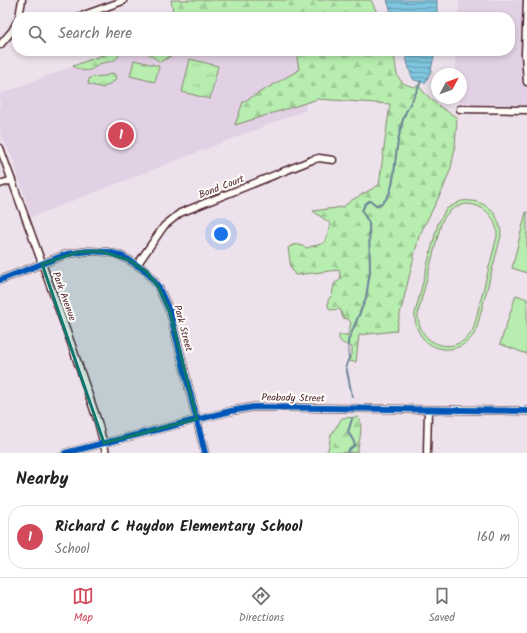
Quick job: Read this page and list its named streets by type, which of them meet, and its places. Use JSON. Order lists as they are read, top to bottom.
{
  "streets": {
    "street": [
      "Bond Court",
      "Park Avenue",
      "Park Street",
      "Peabody Street"
    ]
  },
  "crossings": [
    ["Bond Court", "Park Street"],
    ["Park Avenue", "Park Street"],
    ["Park Avenue", "Peabody Street"],
    ["Park Street", "Peabody Street"]
  ],
  "north": "top right",
  "page": {
    "search": "Search here",
    "pins": "1",
    "heading": "Nearby",
    "list": [
      {
        "mark": "1",
        "name": "Richard C Haydon Elementary School",
        "note": "School",
        "value": "160 m"
      }
    ],
    "nav": ["Map", "Directions", "Saved"]
  }
}
